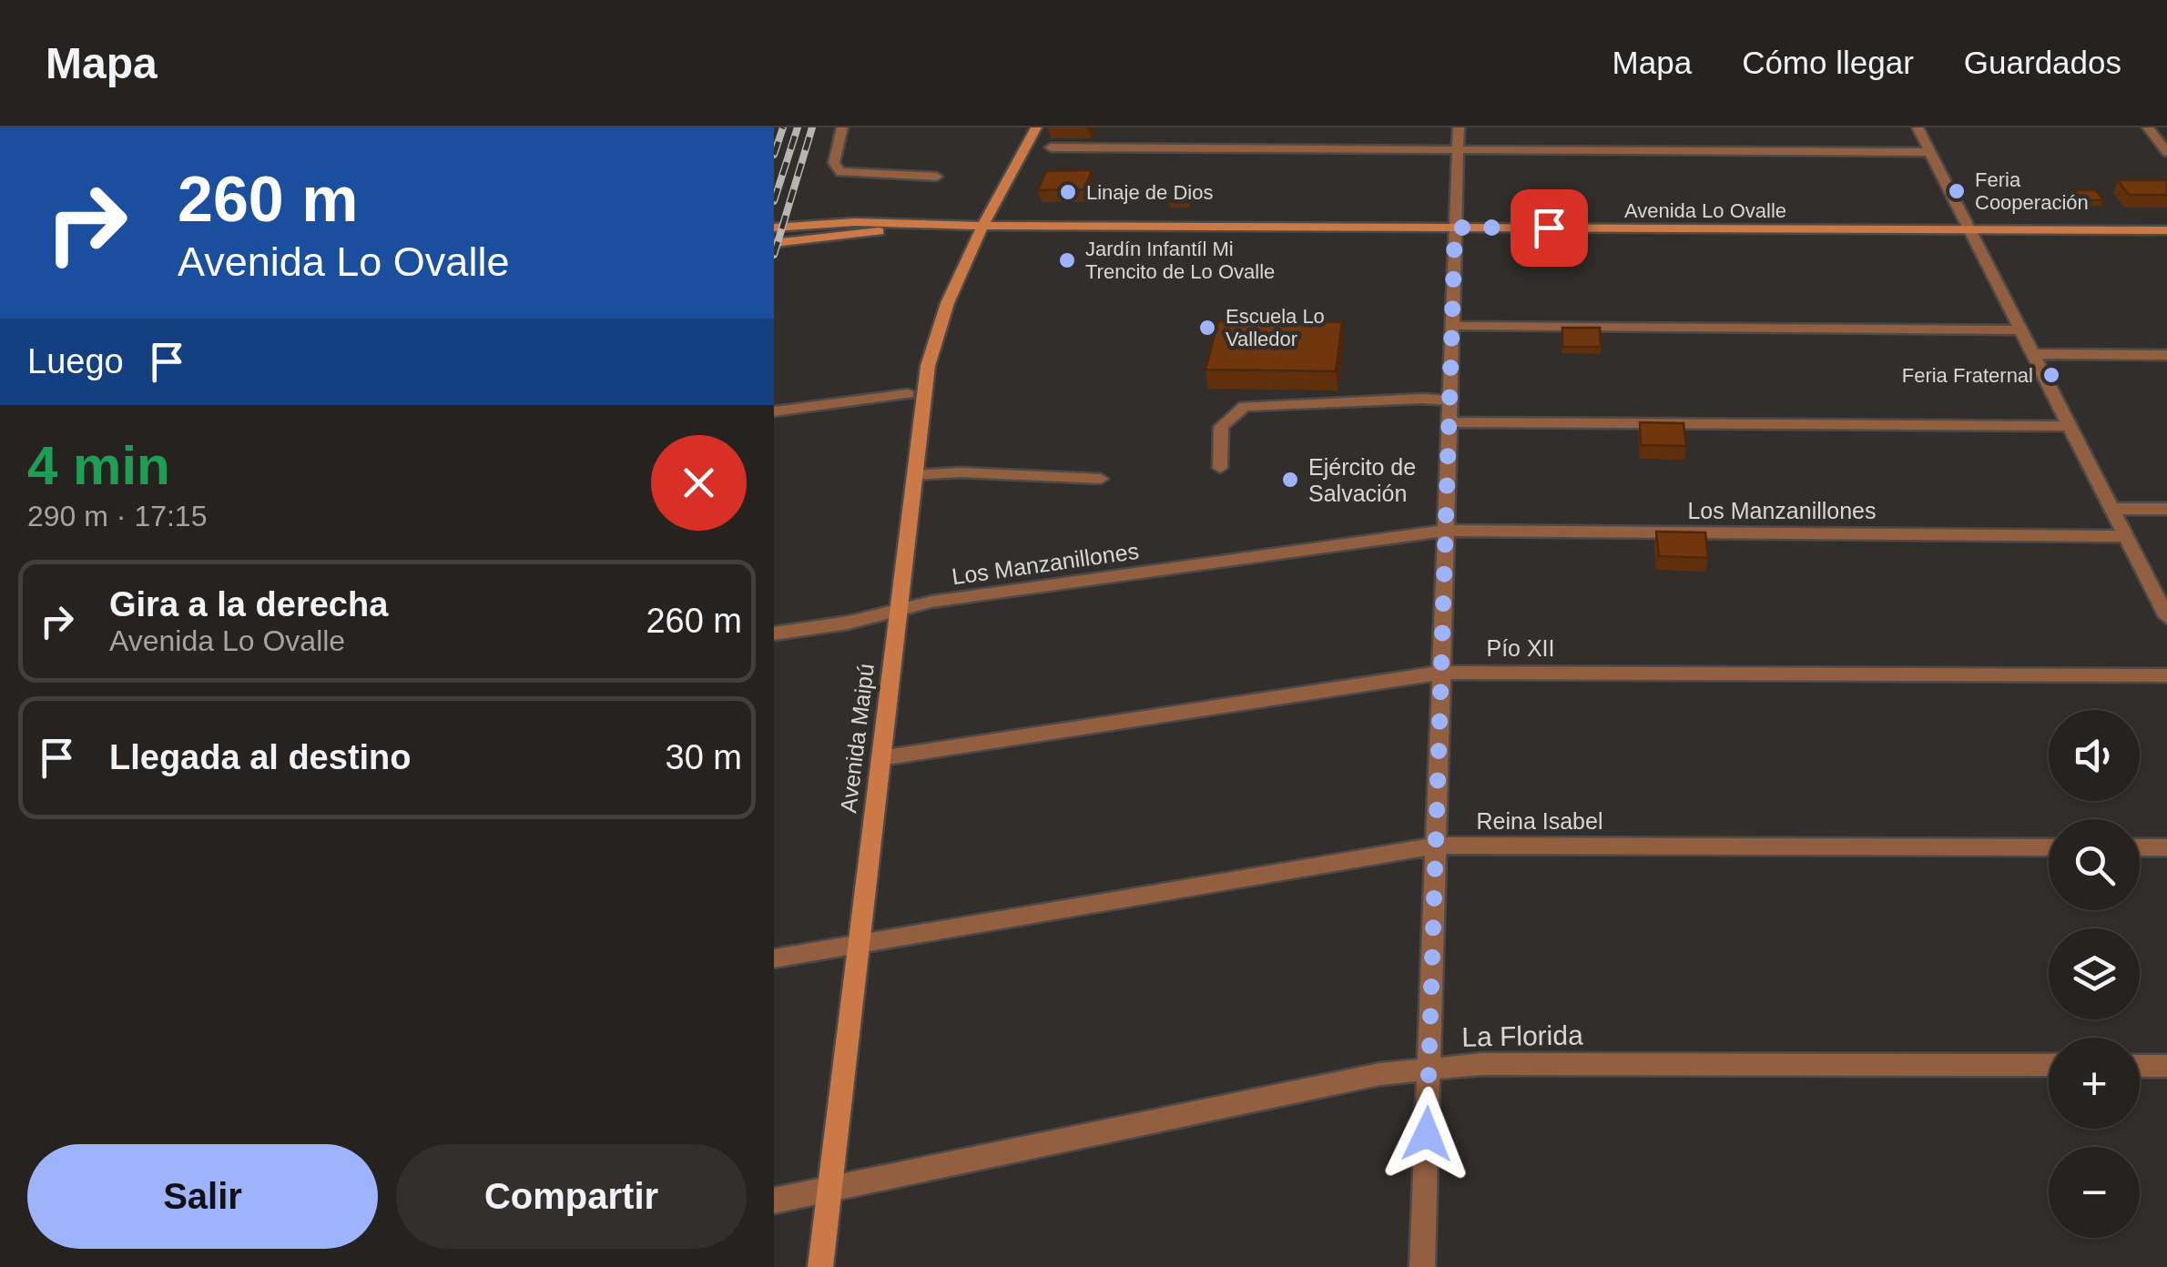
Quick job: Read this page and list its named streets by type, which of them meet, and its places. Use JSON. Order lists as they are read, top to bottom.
{
  "streets": {
    "main road": ["Avenida Lo Ovalle", "Avenida Maipú"],
    "street": [
      "Los Manzanillones",
      "Pío XII",
      "Reina Isabel",
      "La Florida"
    ]
  },
  "crossings": [
    ["Avenida Lo Ovalle", "Avenida Maipú"],
    ["Los Manzanillones", "Avenida Maipú"],
    ["Pío XII", "Avenida Maipú"],
    ["Avenida Maipú", "Reina Isabel"],
    ["Avenida Maipú", "La Florida"]
  ],
  "places": [
    "Feria Cooperación",
    "Linaje de Dios",
    "Jardín Infantíl Mi Trencito de Lo Ovalle",
    "Escuela Lo Valledor",
    "Feria Fraternal",
    "Ejército de Salvación"
  ],
  "page": {
    "header": "Mapa",
    "nav": ["Mapa", "Cómo llegar", "Guardados"],
    "turn": ["260 m", "Avenida Lo Ovalle"],
    "then": "Luego",
    "heading": ["4 min", "290 m · 17:15"],
    "list": [
      {
        "name": "Gira a la derecha",
        "note": "Avenida Lo Ovalle",
        "value": "260 m"
      },
      {
        "name": "Llegada al destino",
        "value": "30 m"
      }
    ],
    "map_buttons": ["+", "−"],
    "buttons": ["Salir", "Compartir"]
  }
}
